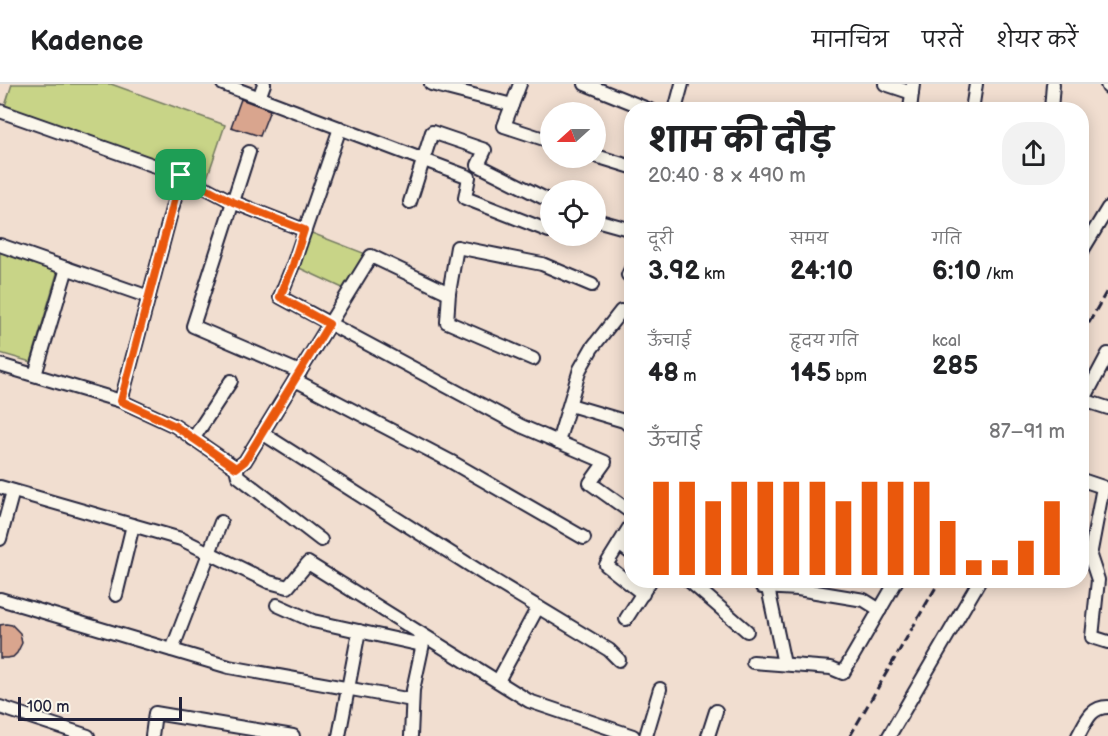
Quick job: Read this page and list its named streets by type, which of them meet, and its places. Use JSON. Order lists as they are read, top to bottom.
{
  "scale_bar": "100 m",
  "north": "left",
  "page": {
    "header": "Kadence",
    "nav": ["मानचित्र", "परतें", "शेयर करें"],
    "heading": ["शाम की दौड़", "20:40 · 8 × 490 m"],
    "stats": [
      ["दूरी", "3.92 km"],
      ["समय", "24:10"],
      ["गति", "6:10 /km"],
      ["ऊँचाई", "48 m"],
      ["हृदय गति", "145 bpm"],
      ["kcal", "285"]
    ],
    "chart": ["ऊँचाई", "87–91 m"],
    "scale": "100 m"
  }
}
